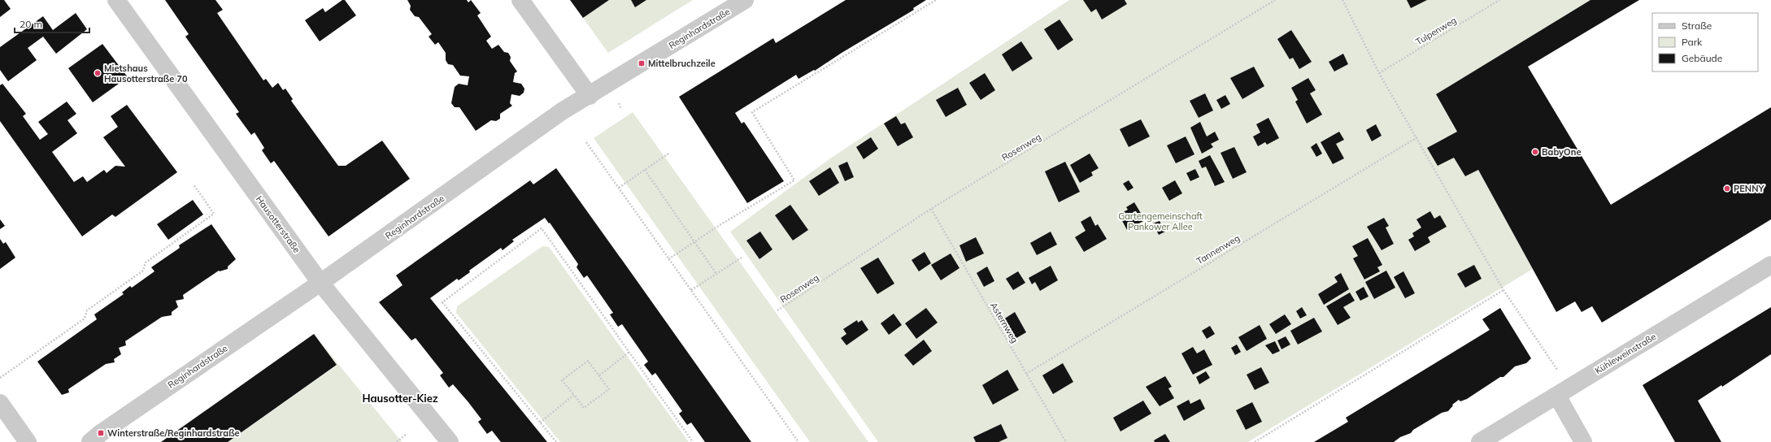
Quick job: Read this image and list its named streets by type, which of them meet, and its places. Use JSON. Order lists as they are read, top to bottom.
{
  "streets": {
    "street": ["Reginhardstraße", "Hausotterstraße", "Kühleweinstraße"],
    "path": [
      "Tulpenweg",
      "Rosenweg",
      "Tannenweg",
      "Asternweg"
    ]
  },
  "crossings": [
    ["Reginhardstraße", "Hausotterstraße"],
    ["Rosenweg", "Asternweg"],
    ["Tannenweg", "Asternweg"]
  ],
  "districts": ["Hausotter-Kiez"],
  "parks": ["Gartengemeinschaft Pankower Allee"],
  "places": {
    "transit": ["Mittelbruchzeile", "Winterstraße/Reginhardstraße"],
    "other": ["Mietshaus Hausotterstraße 70", "BabyOne", "PENNY"]
  },
  "legend": ["Straße", "Park", "Gebäude"],
  "scale_bar": "20 m"
}
